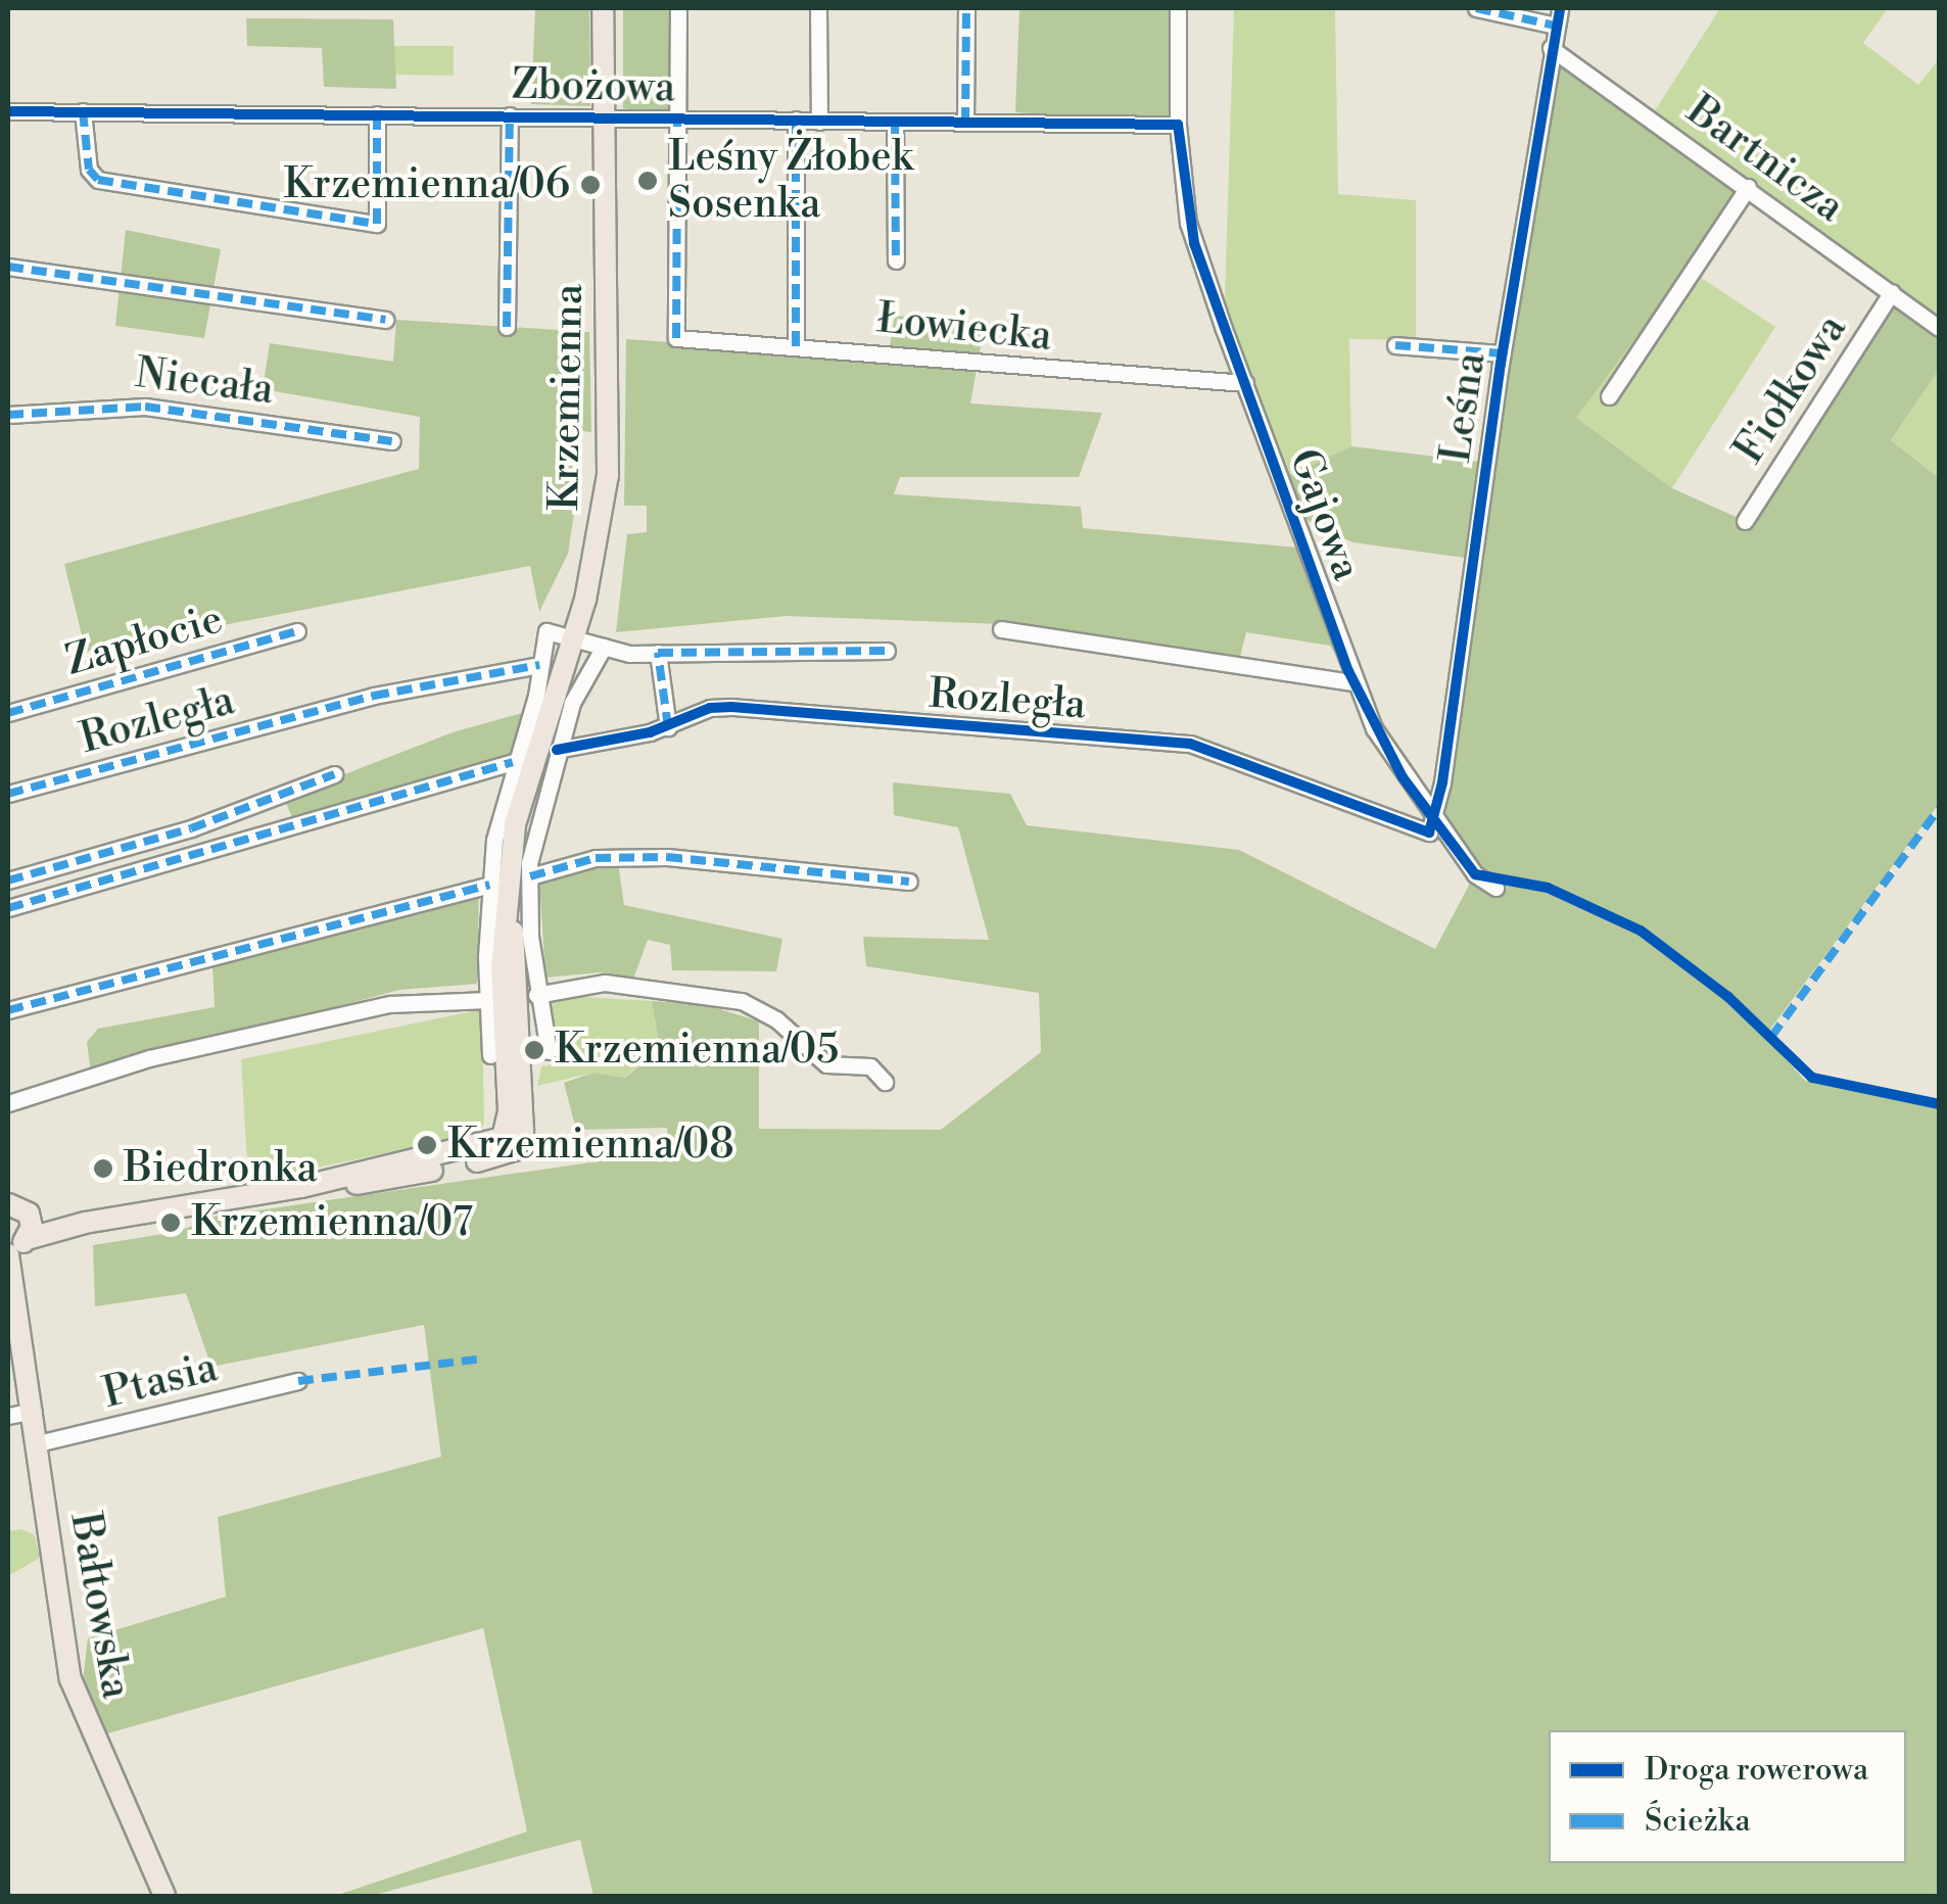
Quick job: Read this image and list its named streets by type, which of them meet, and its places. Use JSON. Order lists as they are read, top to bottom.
{
  "streets": {
    "main road": ["Krzemienna", "Bałtowska"],
    "street": [
      "Zbożowa",
      "Bartnicza",
      "Łowiecka",
      "Niecała",
      "Fiołkowa",
      "Leśna",
      "Gajowa",
      "Zapłocie",
      "Rozległa",
      "Ptasia"
    ]
  },
  "crossings": [
    ["Zbożowa", "Łowiecka"],
    ["Zbożowa", "Krzemienna"],
    ["Zbożowa", "Gajowa"],
    ["Bartnicza", "Fiołkowa"],
    ["Bartnicza", "Leśna"],
    ["Łowiecka", "Gajowa"],
    ["Krzemienna", "Rozległa"],
    ["Krzemienna", "Bałtowska"],
    ["Leśna", "Gajowa"],
    ["Leśna", "Rozległa"],
    ["Gajowa", "Rozległa"],
    ["Ptasia", "Bałtowska"]
  ],
  "places": [
    "Leśny Żłobek Sosenka",
    "Krzemienna/06",
    "Krzemienna/05",
    "Krzemienna/08",
    "Biedronka",
    "Krzemienna/07"
  ],
  "legend": ["Droga rowerowa", "Ścieżka"]
}
